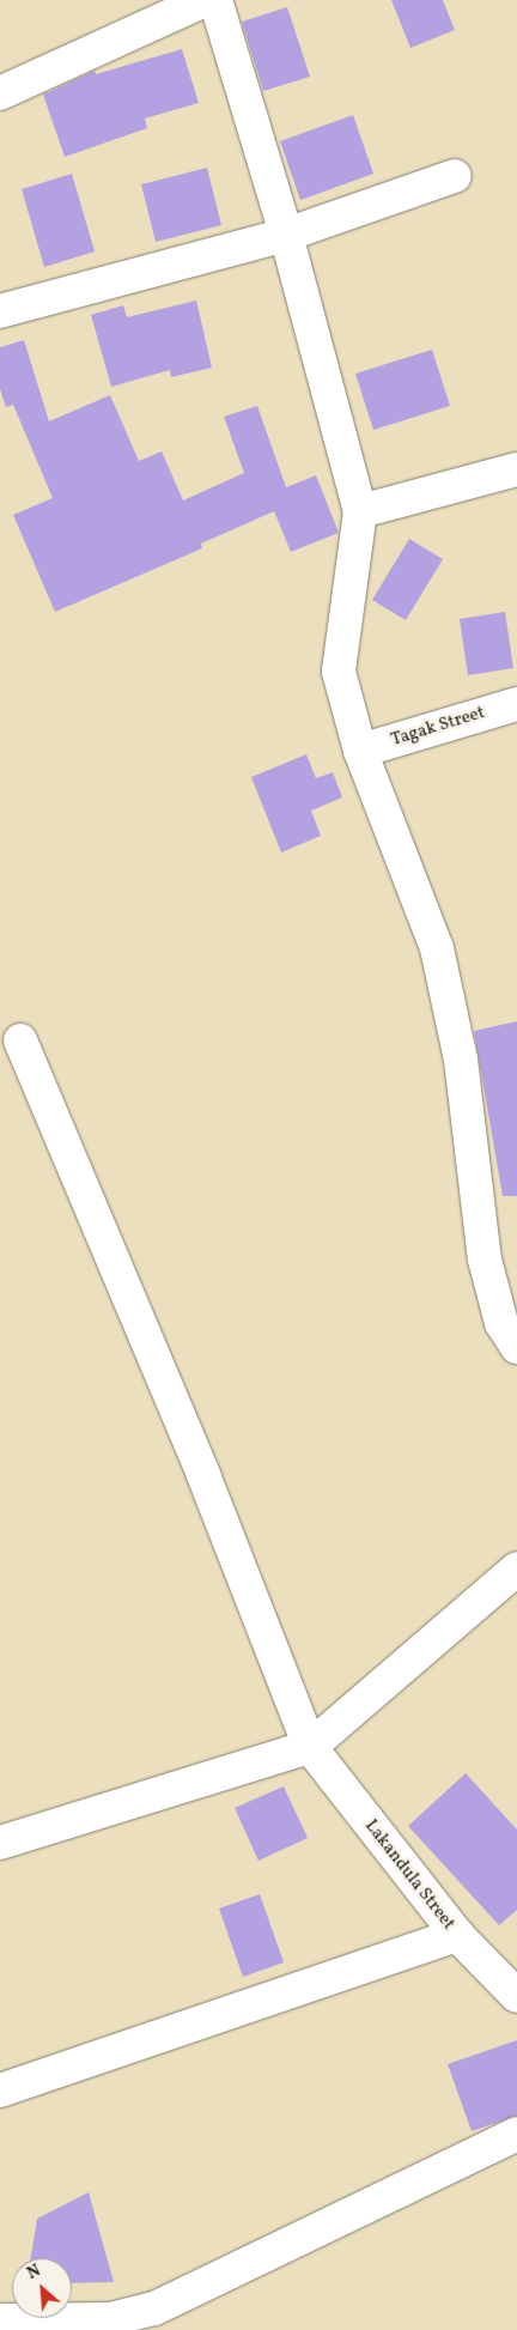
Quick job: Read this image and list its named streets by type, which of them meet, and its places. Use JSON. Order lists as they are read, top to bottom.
{
  "streets": {
    "street": ["Tagak Street", "Lakandula Street"]
  },
  "north": "top left"
}
